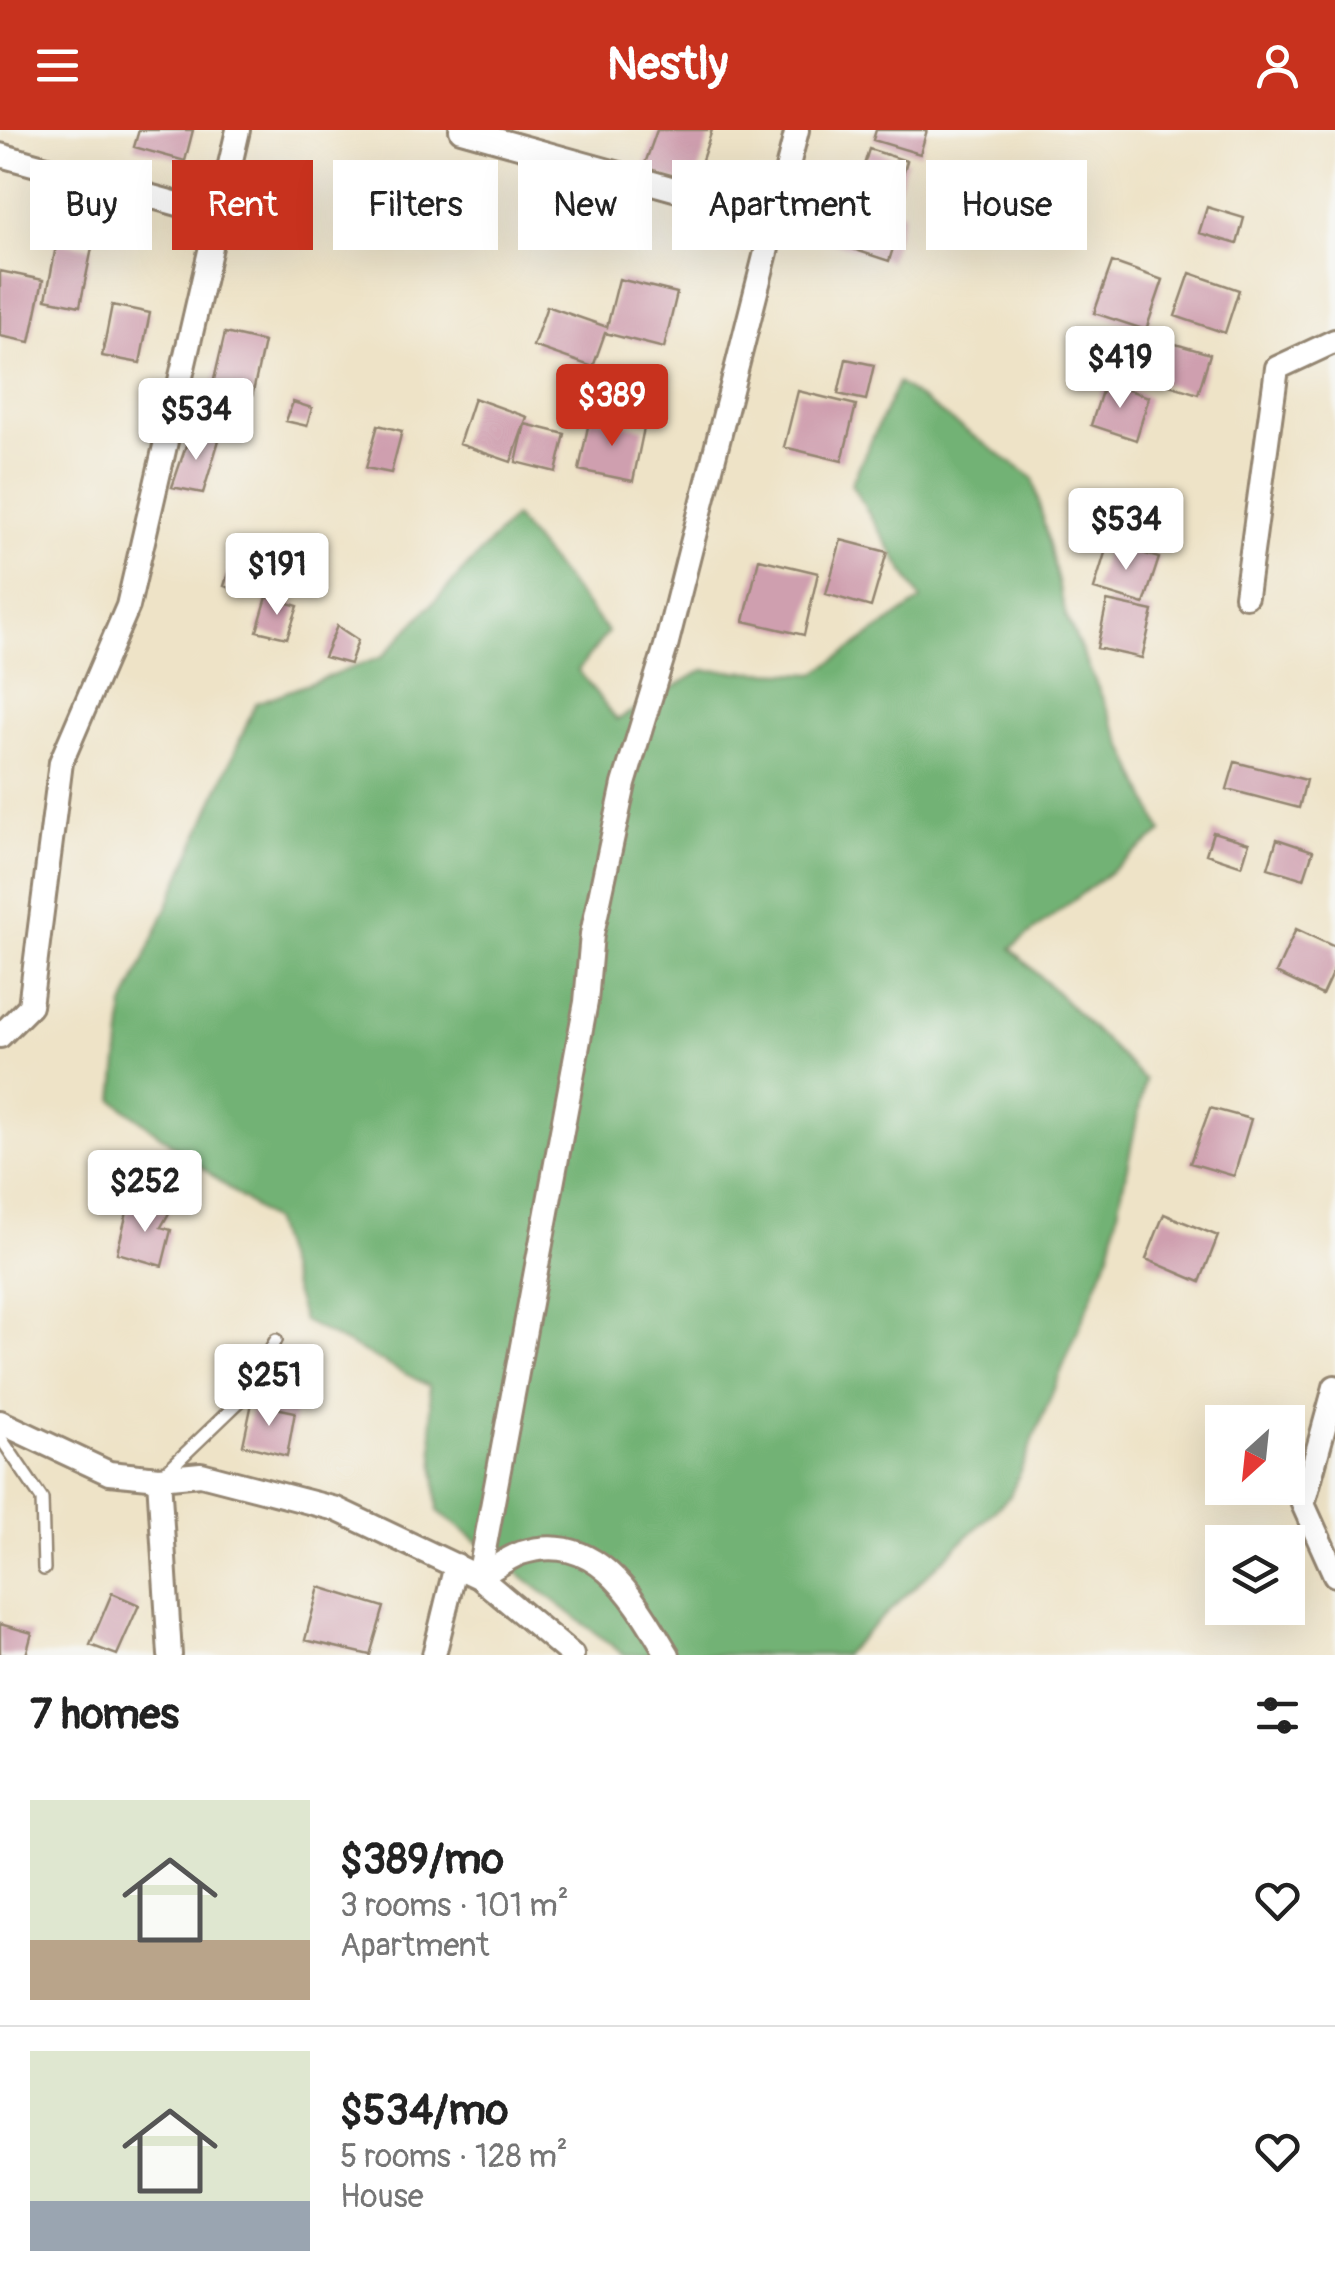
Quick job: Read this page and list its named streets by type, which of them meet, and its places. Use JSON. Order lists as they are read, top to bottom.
{
  "north": "bottom left",
  "page": {
    "header": "Nestly",
    "chip": [
      "Buy",
      "Rent",
      "Filters",
      "New",
      "Apartment",
      "House"
    ],
    "price": [
      "$419",
      "$389",
      "$534",
      "$534",
      "$191",
      "$252",
      "$251"
    ],
    "heading": "7 homes",
    "list": [
      {
        "name": "$389/mo",
        "note": "3 rooms · 101 m² · Apartment"
      },
      {
        "name": "$534/mo",
        "note": "5 rooms · 128 m² · House"
      }
    ]
  }
}
